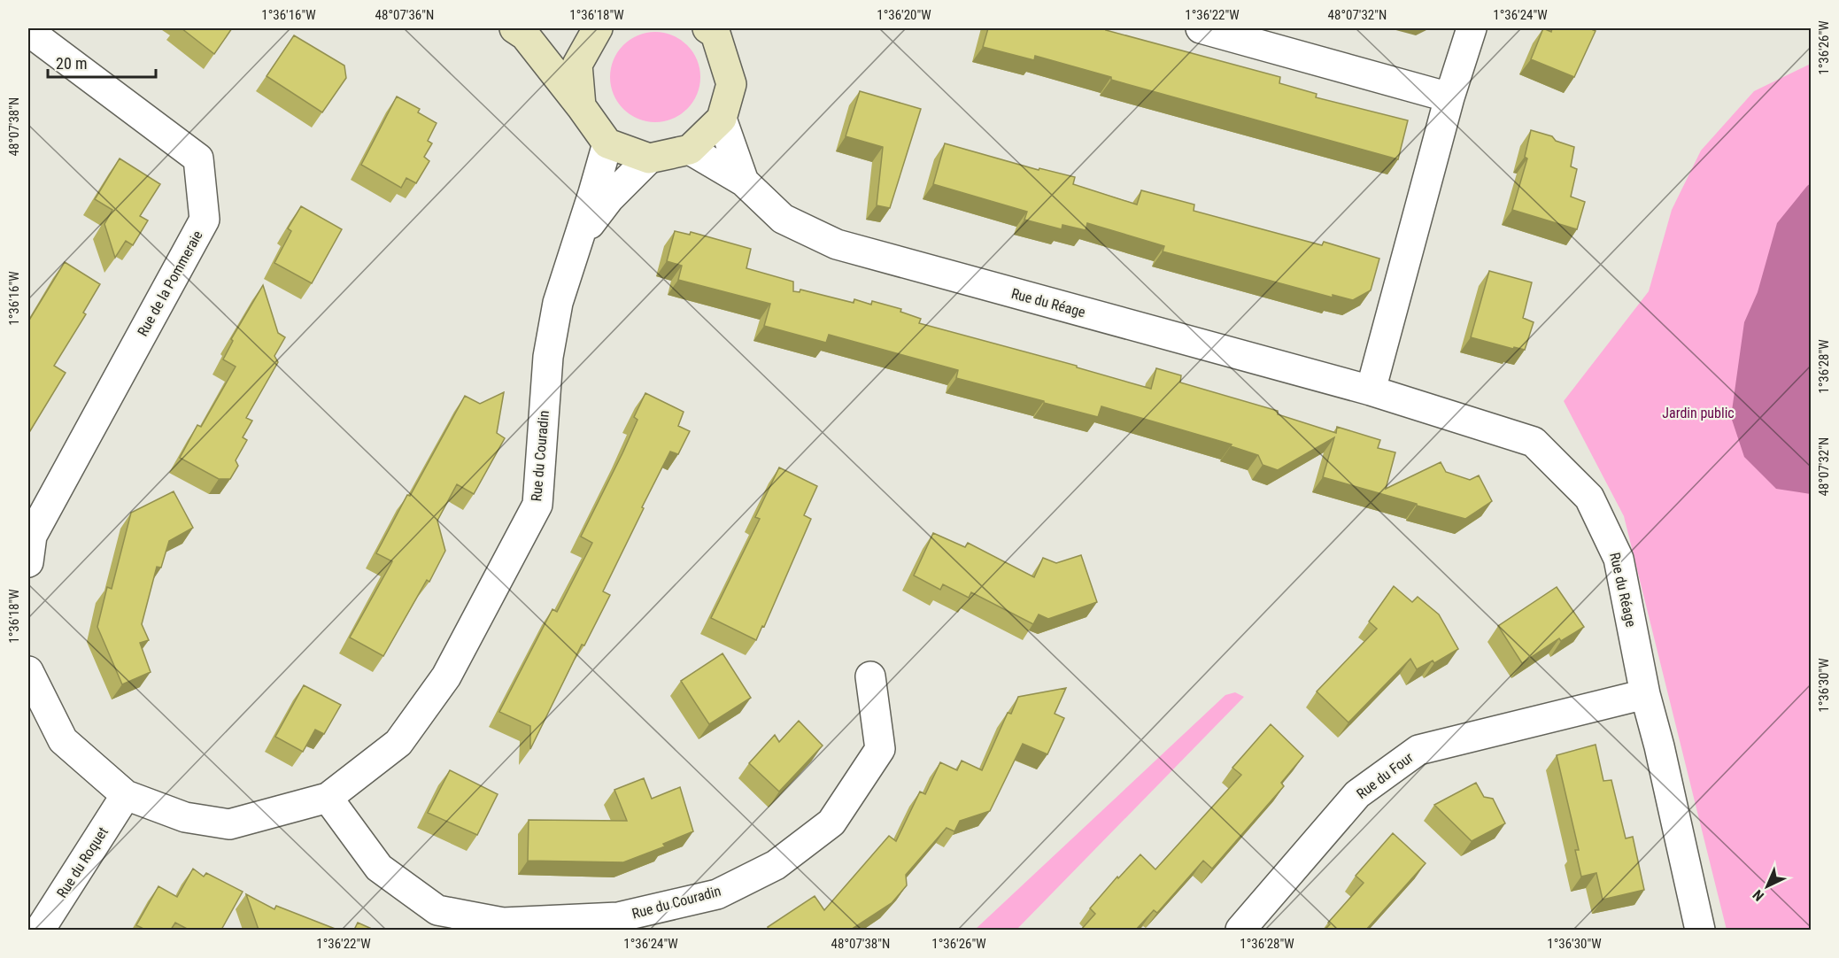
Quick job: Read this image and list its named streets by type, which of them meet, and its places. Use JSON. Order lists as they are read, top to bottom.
{
  "streets": {
    "street": [
      "Rue de la Pommeraie",
      "Rue du Réage",
      "Rue du Couradin",
      "Rue du Four",
      "Rue du Roquet"
    ]
  },
  "crossings": [
    ["Rue du Réage", "Rue du Four"],
    ["Rue du Couradin", "Rue du Roquet"]
  ],
  "parks": ["Jardin public"],
  "scale_bar": "20 m",
  "north": "bottom left",
  "coordinates": [
    "1°36'16\"W",
    "48°07'36\"N",
    "1°36'18\"W",
    "1°36'20\"W",
    "1°36'22\"W",
    "48°07'32\"N",
    "1°36'24\"W",
    "1°36'26\"W",
    "48°07'38\"N",
    "1°36'28\"W",
    "1°36'30\"W"
  ]
}
